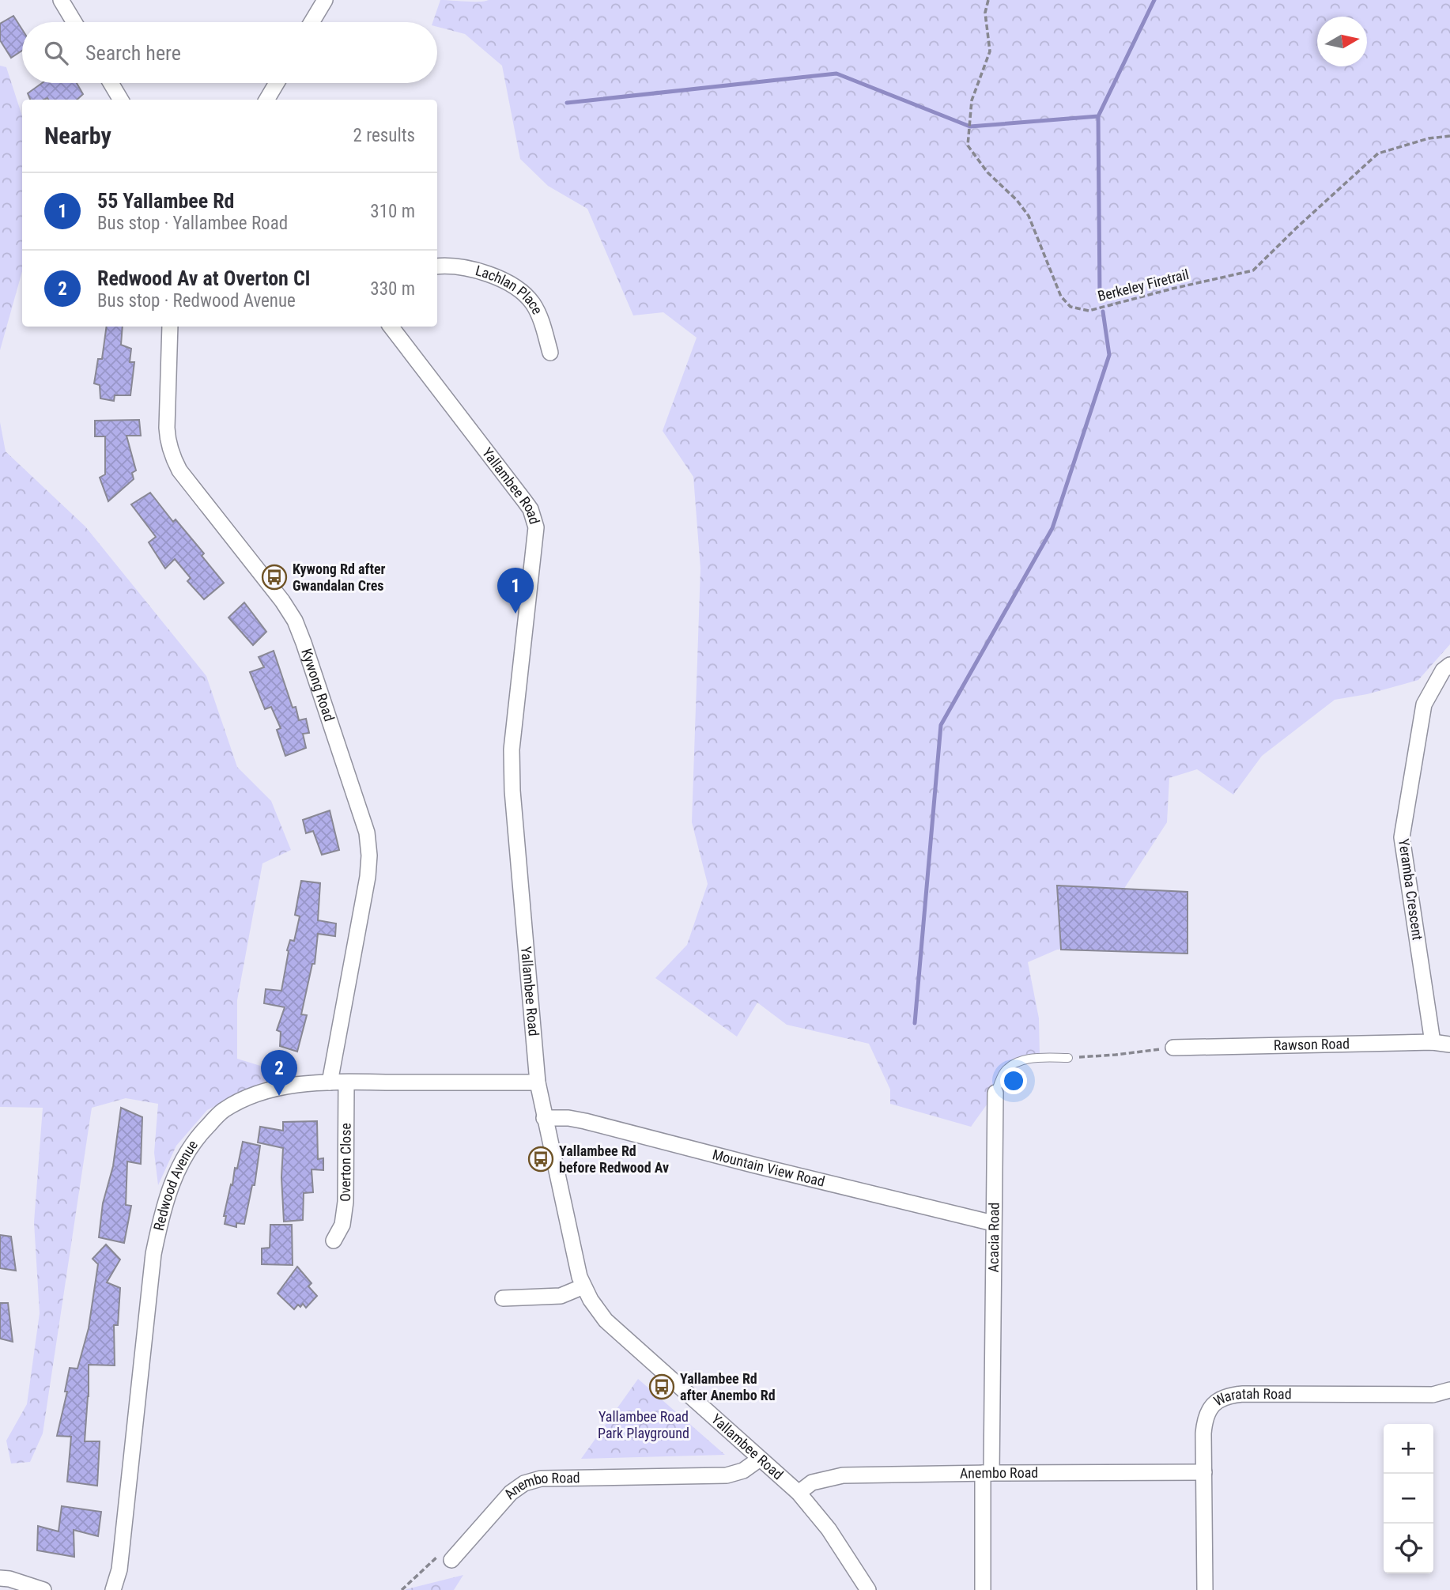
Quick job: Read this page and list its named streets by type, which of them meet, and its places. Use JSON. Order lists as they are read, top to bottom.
{
  "streets": {
    "street": [
      "Lachlan Place",
      "Yallambee Road",
      "Kywong Road",
      "Yeramba Crescent",
      "Rawson Road",
      "Overton Close",
      "Mountain View Road",
      "Redwood Avenue",
      "Acacia Road",
      "Waratah Road",
      "Anembo Road"
    ],
    "path": ["Berkeley Firetrail"]
  },
  "crossings": [
    ["Yallambee Road", "Mountain View Road"],
    ["Yallambee Road", "Redwood Avenue"],
    ["Yallambee Road", "Anembo Road"],
    ["Kywong Road", "Redwood Avenue"],
    ["Yeramba Crescent", "Rawson Road"],
    ["Overton Close", "Redwood Avenue"],
    ["Mountain View Road", "Acacia Road"],
    ["Acacia Road", "Anembo Road"],
    ["Waratah Road", "Anembo Road"]
  ],
  "parks": ["Yallambee Road Park Playground"],
  "places": {
    "bus stop": ["Kywong Rd after Gwandalan Cres", "Yallambee Rd before Redwood Av", "Yallambee Rd after Anembo Rd"]
  },
  "north": "right",
  "page": {
    "search": "Search here",
    "heading": ["Nearby", "2 results"],
    "list": [
      {
        "mark": "1",
        "name": "55 Yallambee Rd",
        "note": "Bus stop · Yallambee Road",
        "value": "310 m"
      },
      {
        "mark": "2",
        "name": "Redwood Av at Overton Cl",
        "note": "Bus stop · Redwood Avenue",
        "value": "330 m"
      }
    ],
    "pins": ["1", "2"],
    "map_buttons": ["+", "−"]
  }
}
